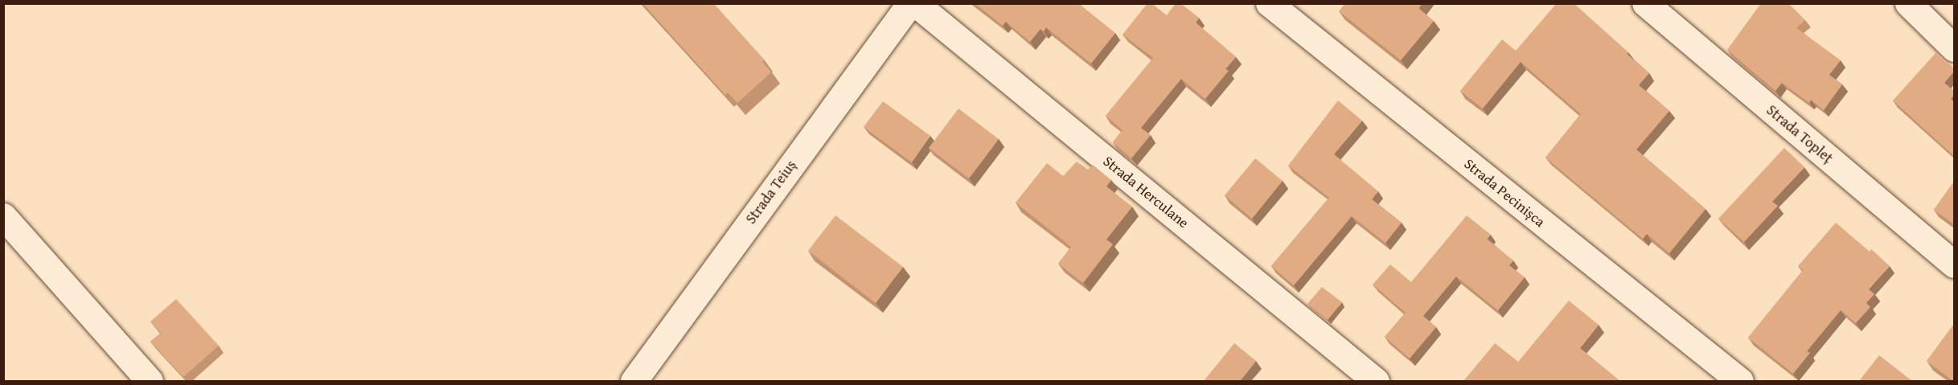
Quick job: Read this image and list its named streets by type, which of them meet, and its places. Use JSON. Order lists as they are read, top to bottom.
{
  "streets": {
    "street": [
      "Strada Topleț",
      "Strada Teiuș",
      "Strada Herculane",
      "Strada Pecinișca"
    ]
  }
}
